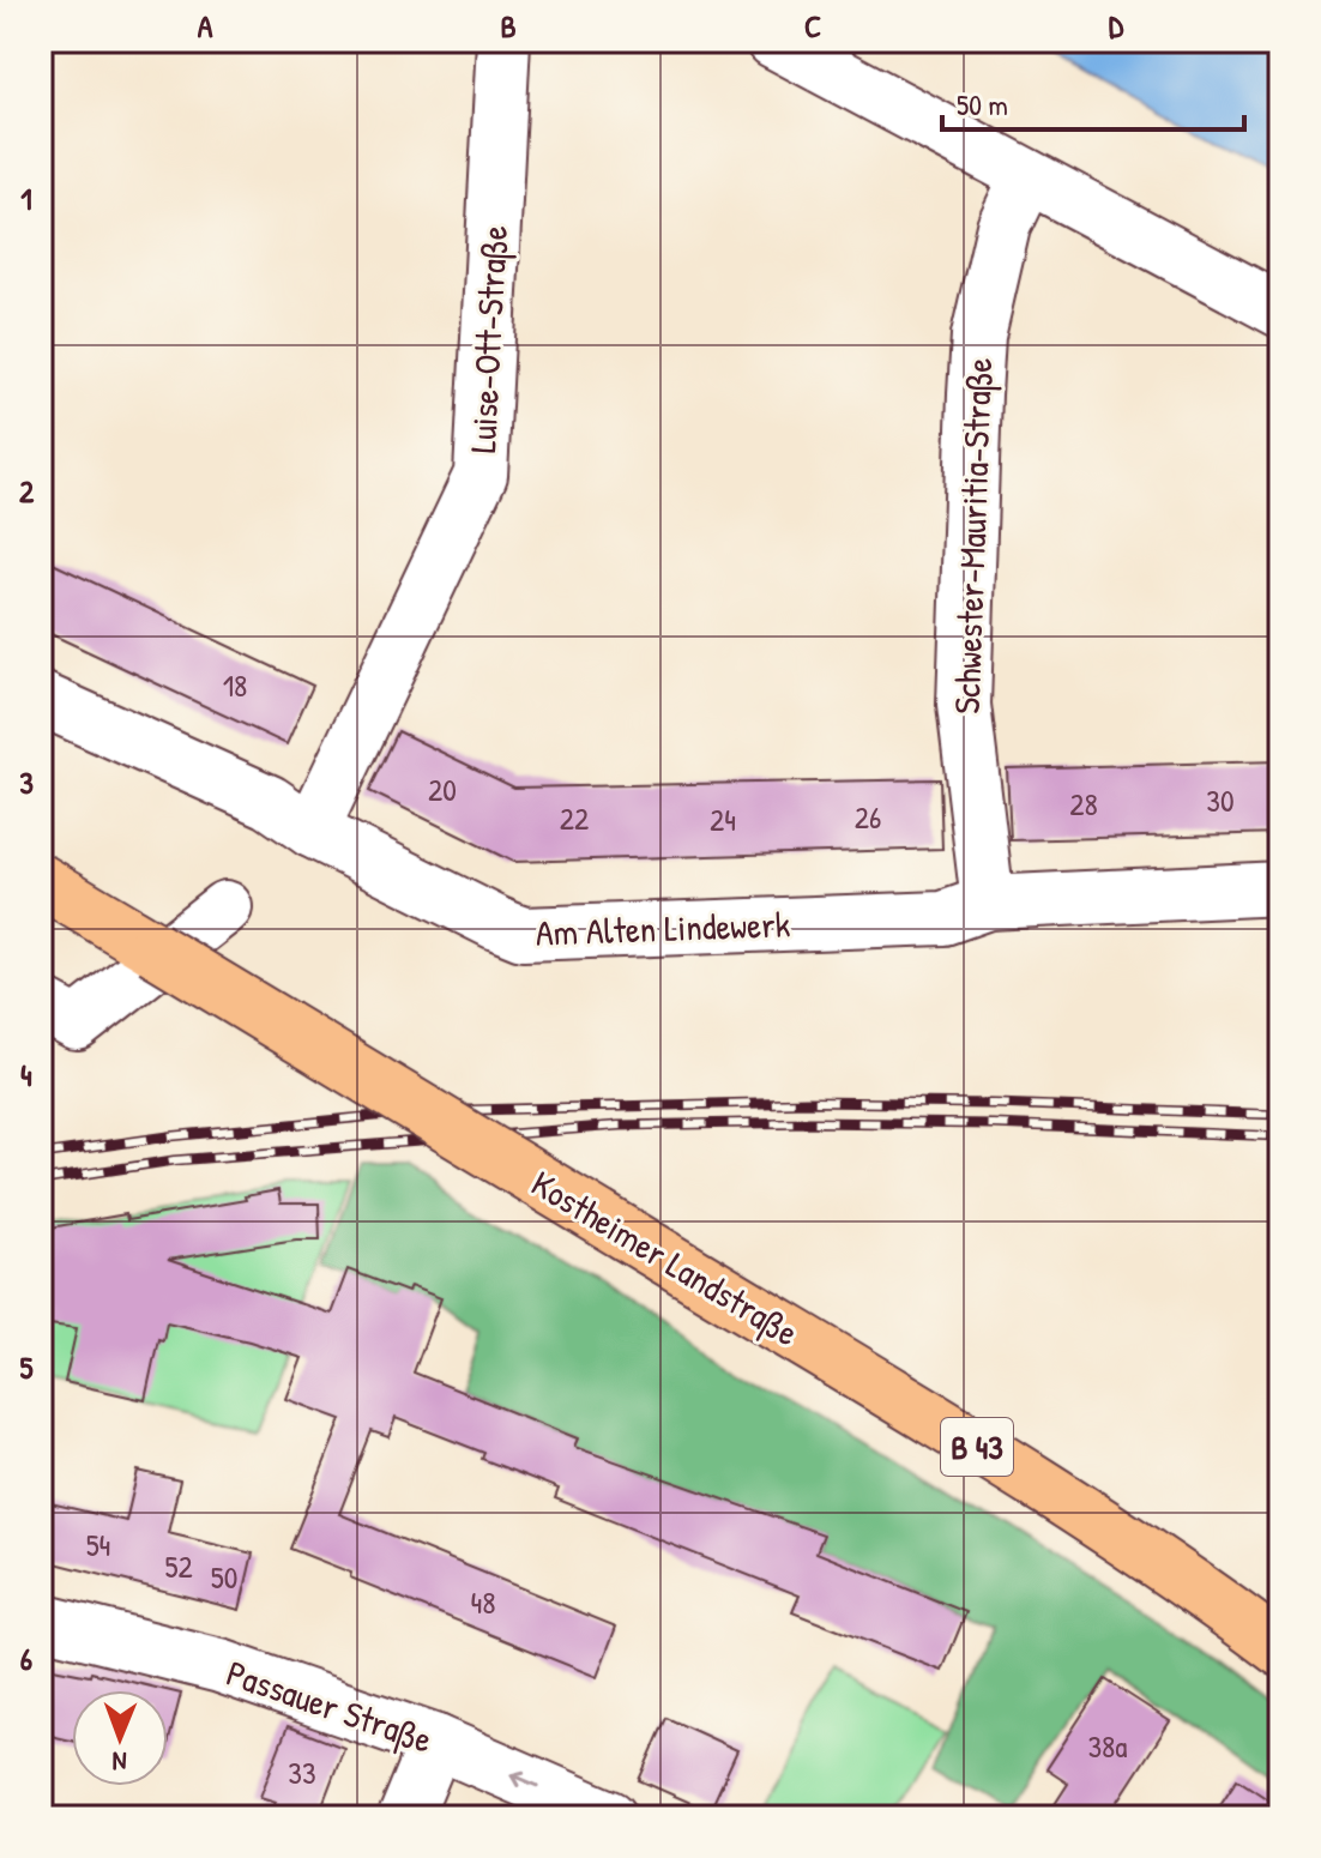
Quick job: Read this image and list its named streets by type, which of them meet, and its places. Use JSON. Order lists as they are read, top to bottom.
{
  "streets": {
    "main road": ["Kostheimer Landstraße", "B 43"],
    "street": [
      "Luise-Ott-Straße",
      "Schwester-Mauritia-Straße",
      "Am Alten Lindewerk",
      "Passauer Straße"
    ]
  },
  "crossings": [
    ["Luise-Ott-Straße", "Am Alten Lindewerk"],
    ["Schwester-Mauritia-Straße", "Am Alten Lindewerk"]
  ],
  "house_numbers": [
    "18",
    "20",
    "30",
    "28",
    "26",
    "22",
    "24",
    "54",
    "52",
    "50",
    "48",
    "38a",
    "33"
  ],
  "scale_bar": "50 m",
  "north": "bottom",
  "grid": {
    "columns": [
      "A",
      "B",
      "C",
      "D"
    ],
    "rows": [
      "1",
      "2",
      "3",
      "4",
      "5",
      "6"
    ]
  }
}
